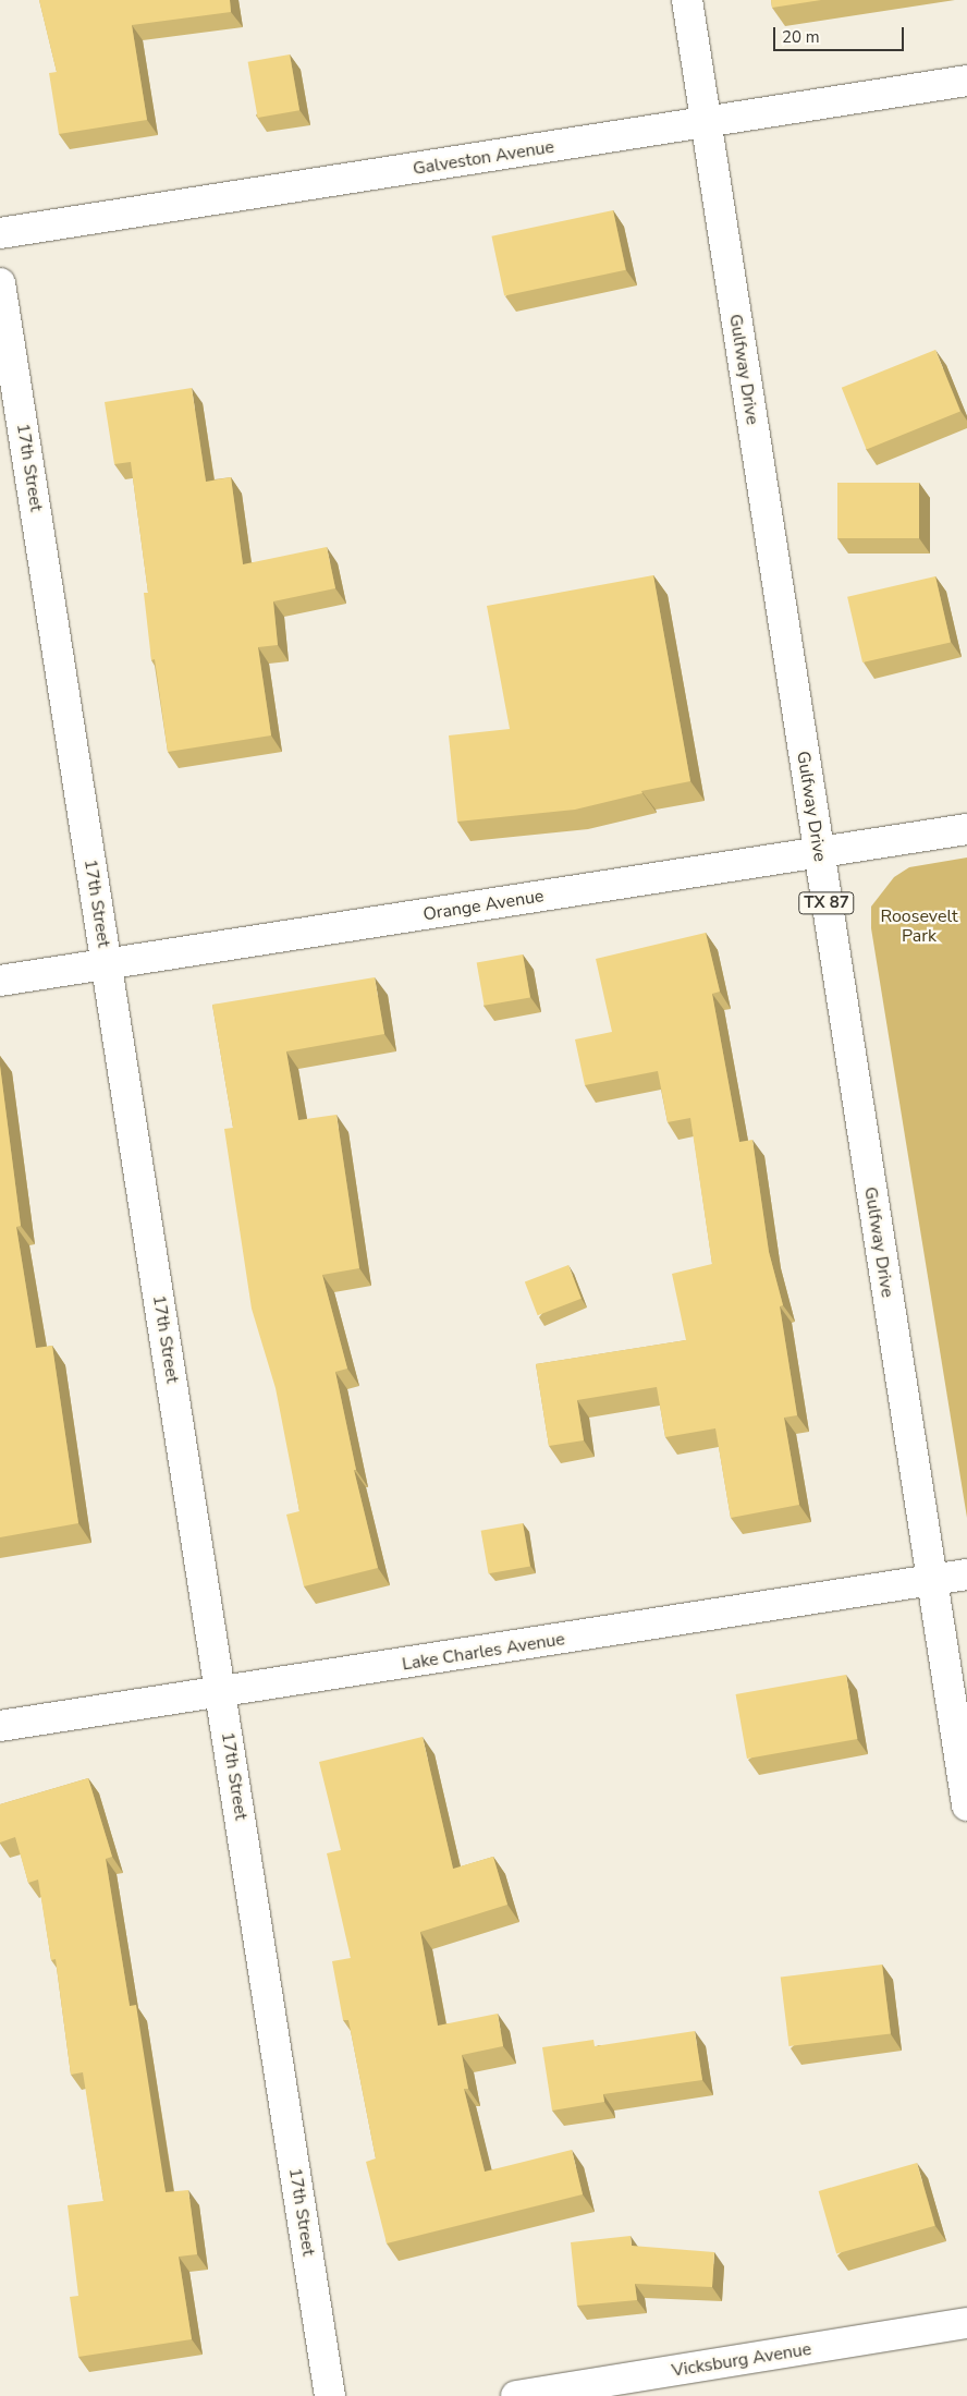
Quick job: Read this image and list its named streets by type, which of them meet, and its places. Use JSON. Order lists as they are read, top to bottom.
{
  "streets": {
    "street": [
      "Galveston Avenue",
      "Gulfway Drive",
      "17th Street",
      "TX 87",
      "Orange Avenue",
      "Lake Charles Avenue",
      "Vicksburg Avenue"
    ]
  },
  "crossings": [
    ["Galveston Avenue", "Gulfway Drive"],
    ["Gulfway Drive", "Orange Avenue"],
    ["Gulfway Drive", "Lake Charles Avenue"],
    ["17th Street", "Orange Avenue"],
    ["17th Street", "Lake Charles Avenue"]
  ],
  "parks": ["Roosevelt Park"],
  "scale_bar": "20 m"
}
